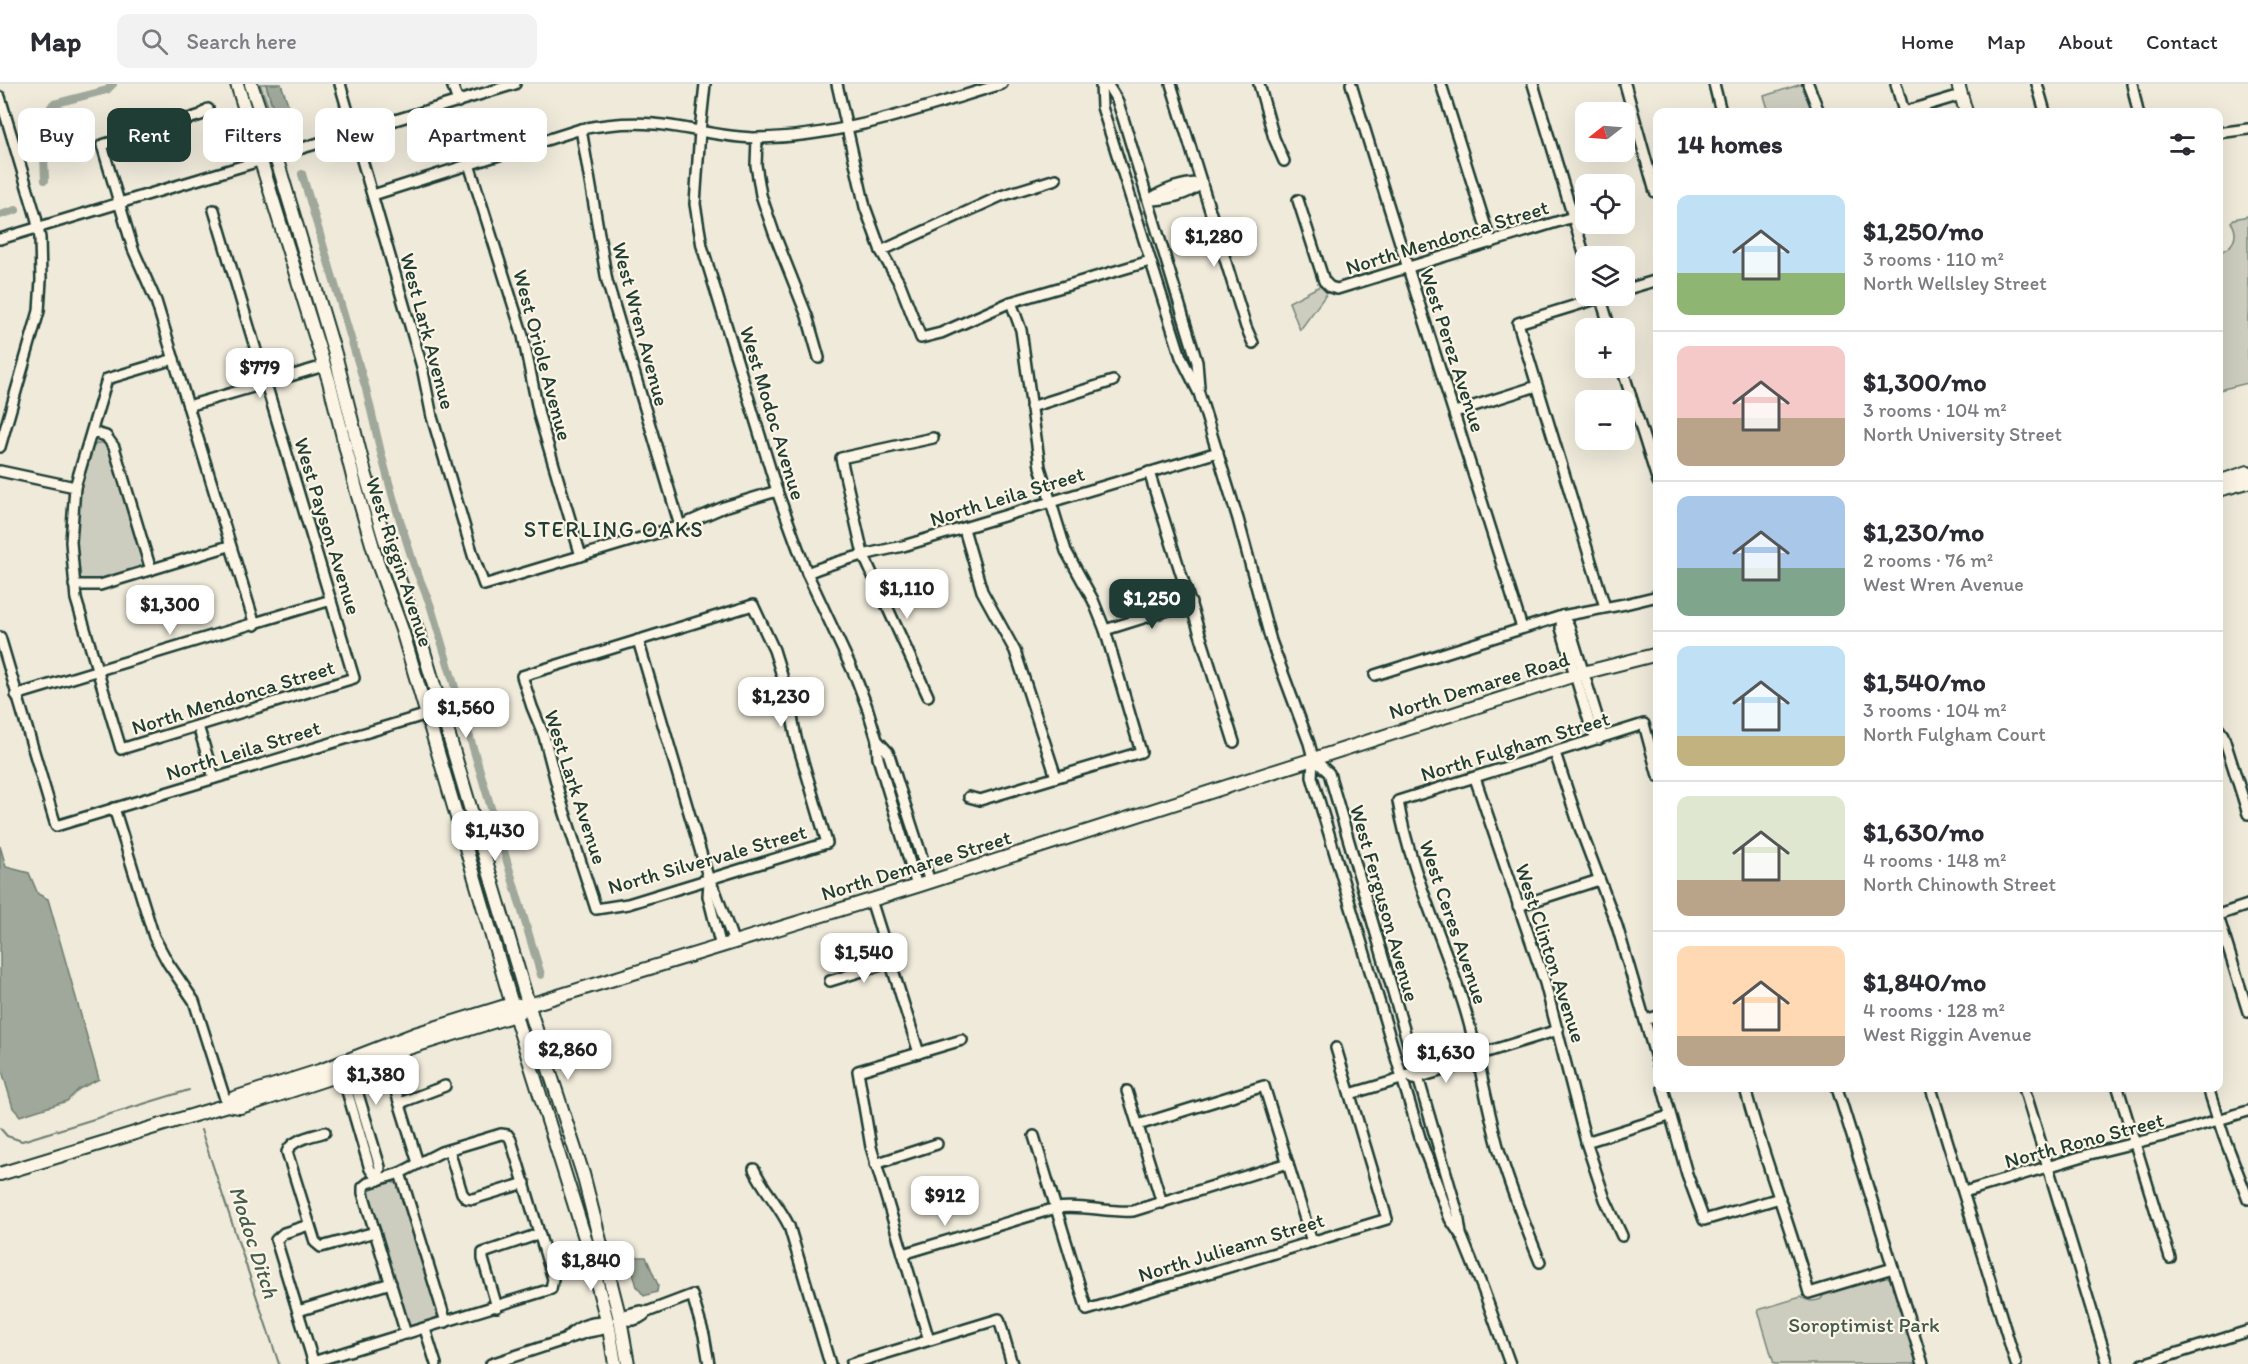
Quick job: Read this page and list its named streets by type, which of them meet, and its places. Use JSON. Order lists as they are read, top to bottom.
{
  "streets": {
    "main road": ["West Riggin Avenue", "North Demaree Road", "North Demaree Street"],
    "street": [
      "North Mendonca Street",
      "West Wren Avenue",
      "West Lark Avenue",
      "West Perez Avenue",
      "West Oriole Avenue",
      "West Modoc Avenue",
      "North Leila Street",
      "West Payson Avenue",
      "North Fulgham Street",
      "North Silvervale Street",
      "West Ferguson Avenue",
      "West Ceres Avenue",
      "West Clinton Avenue",
      "North Rono Street",
      "North Julieann Street"
    ]
  },
  "crossings": [
    ["North Mendonca Street", "West Perez Avenue"],
    ["North Mendonca Street", "West Payson Avenue"],
    ["West Lark Avenue", "West Oriole Avenue"],
    ["West Lark Avenue", "North Silvervale Street"],
    ["West Modoc Avenue", "North Leila Street"],
    ["West Modoc Avenue", "North Demaree Street"],
    ["North Leila Street", "West Riggin Avenue"],
    ["North Leila Street", "West Ferguson Avenue"],
    ["West Riggin Avenue", "North Demaree Street"],
    ["North Demaree Road", "North Demaree Street"],
    ["North Demaree Road", "West Ferguson Avenue"],
    ["North Fulgham Street", "West Ceres Avenue"],
    ["North Fulgham Street", "West Clinton Avenue"],
    ["North Demaree Street", "West Ferguson Avenue"]
  ],
  "districts": ["STERLING OAKS"],
  "water": ["Modoc Ditch"],
  "parks": ["Soroptimist Park"],
  "north": "left",
  "page": {
    "header": "Map",
    "search": "Search here",
    "nav": [
      "Home",
      "Map",
      "About",
      "Contact"
    ],
    "map_buttons": ["+", "−"],
    "chip": [
      "Buy",
      "Rent",
      "Filters",
      "New",
      "Apartment"
    ],
    "heading": "14 homes",
    "list": [
      {
        "name": "$1,250/mo",
        "note": "3 rooms · 110 m² · North Wellsley Street"
      },
      {
        "name": "$1,300/mo",
        "note": "3 rooms · 104 m² · North University Street"
      },
      {
        "name": "$1,230/mo",
        "note": "2 rooms · 76 m² · West Wren Avenue"
      },
      {
        "name": "$1,540/mo",
        "note": "3 rooms · 104 m² · North Fulgham Court"
      },
      {
        "name": "$1,630/mo",
        "note": "4 rooms · 148 m² · North Chinowth Street"
      },
      {
        "name": "$1,840/mo",
        "note": "4 rooms · 128 m² · West Riggin Avenue"
      }
    ],
    "price": [
      "$1,280",
      "$779",
      "$1,110",
      "$1,250",
      "$1,300",
      "$1,230",
      "$1,560",
      "$1,430",
      "$1,540",
      "$2,860",
      "$1,630",
      "$1,380",
      "$912",
      "$1,840"
    ]
  }
}
